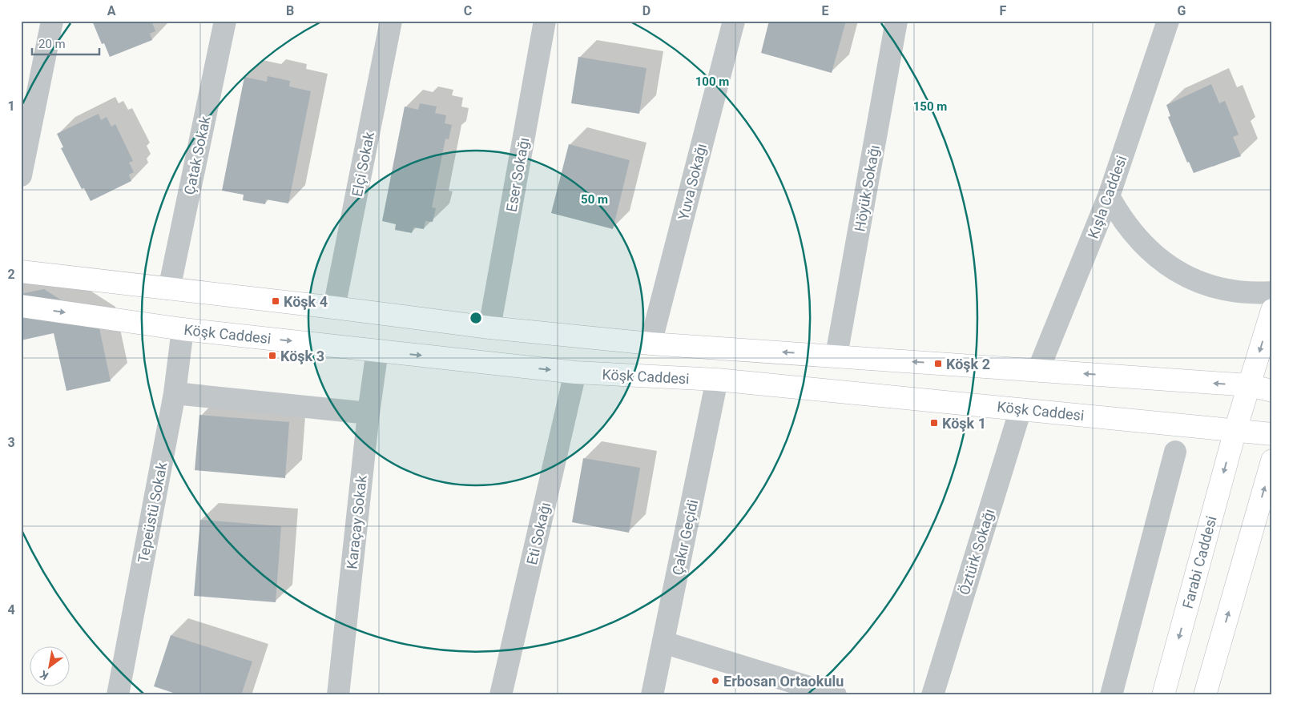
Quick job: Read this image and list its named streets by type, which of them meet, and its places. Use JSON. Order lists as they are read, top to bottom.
{
  "streets": {
    "street": [
      "Çatak Sokak",
      "Elçi Sokak",
      "Eser Sokağı",
      "Yuva Sokağı",
      "Höyük Sokağı",
      "Kışla Caddesi",
      "Köşk Caddesi",
      "Tepeüstü Sokak",
      "Karaçay Sokak",
      "Eti Sokağı",
      "Çakır Geçidi",
      "Öztürk Sokağı",
      "Farabi Caddesi"
    ]
  },
  "crossings": [
    ["Köşk Caddesi", "Tepeüstü Sokak"],
    ["Köşk Caddesi", "Karaçay Sokak"],
    ["Köşk Caddesi", "Eti Sokağı"],
    ["Köşk Caddesi", "Çakır Geçidi"],
    ["Köşk Caddesi", "Öztürk Sokağı"],
    ["Köşk Caddesi", "Farabi Caddesi"]
  ],
  "places": {
    "transit": [
      "Köşk 4",
      "Köşk 3",
      "Köşk 2",
      "Köşk 1"
    ],
    "other": ["Erbosan Ortaokulu"]
  },
  "scale_bar": "20 m",
  "north": "bottom left",
  "grid": {
    "columns": [
      "A",
      "B",
      "C",
      "D",
      "E",
      "F",
      "G"
    ],
    "rows": [
      "1",
      "2",
      "3",
      "4"
    ]
  },
  "rings": ["100 m", "150 m", "50 m"]
}
